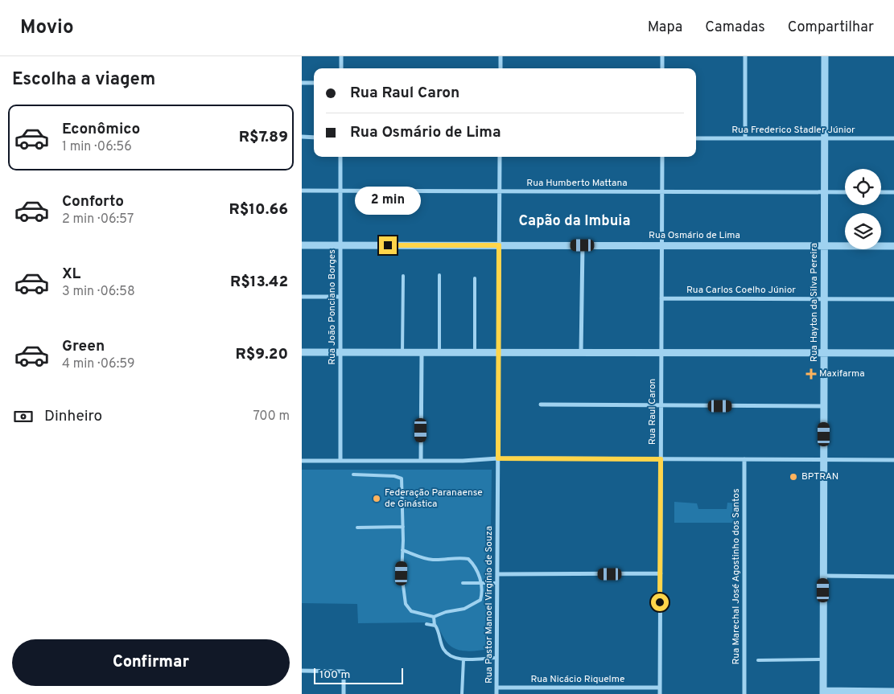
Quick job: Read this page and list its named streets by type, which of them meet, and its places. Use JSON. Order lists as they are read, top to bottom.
{
  "streets": {
    "street": [
      "Rua Frederico Stadler Júnior",
      "Rua Humberto Mattana",
      "Rua Osmário de Lima",
      "Rua Carlos Coelho Júnior",
      "Rua Hayton da Silva Pereira",
      "Rua João Ponciano Borges",
      "Rua Raul Caron",
      "Rua Marechal José Agostinho dos Santos",
      "Rua Pastor Manoel Virgínio de Souza",
      "Rua Nicácio Riquelme"
    ]
  },
  "crossings": [
    ["Rua Frederico Stadler Júnior", "Rua Hayton da Silva Pereira"],
    ["Rua Humberto Mattana", "Rua Hayton da Silva Pereira"],
    ["Rua Humberto Mattana", "Rua João Ponciano Borges"],
    ["Rua Humberto Mattana", "Rua Raul Caron"],
    ["Rua Humberto Mattana", "Rua Pastor Manoel Virgínio de Souza"],
    ["Rua Osmário de Lima", "Rua Hayton da Silva Pereira"],
    ["Rua Osmário de Lima", "Rua João Ponciano Borges"],
    ["Rua Osmário de Lima", "Rua Raul Caron"],
    ["Rua Osmário de Lima", "Rua Pastor Manoel Virgínio de Souza"],
    ["Rua Carlos Coelho Júnior", "Rua Hayton da Silva Pereira"],
    ["Rua Carlos Coelho Júnior", "Rua Raul Caron"],
    ["Rua Raul Caron", "Rua Nicácio Riquelme"],
    ["Rua Pastor Manoel Virgínio de Souza", "Rua Nicácio Riquelme"]
  ],
  "districts": ["Capão da Imbuia"],
  "places": {
    "health": ["Maxifarma"],
    "other": ["BPTRAN", "Federação Paranaense de Ginástica"]
  },
  "scale_bar": "100 m",
  "page": {
    "header": "Movio",
    "nav": ["Mapa", "Camadas", "Compartilhar"],
    "heading": "Escolha a viagem",
    "banner": ["Rua Raul Caron", "Rua Osmário de Lima"],
    "list": [
      {
        "name": "Econômico",
        "note": "1 min · 06:56",
        "value": "R$7.89"
      },
      {
        "name": "Conforto",
        "note": "2 min · 06:57",
        "value": "R$10.66"
      },
      {
        "name": "XL",
        "note": "3 min · 06:58",
        "value": "R$13.42"
      },
      {
        "name": "Green",
        "note": "4 min · 06:59",
        "value": "R$9.20"
      }
    ],
    "bubble": "2 min",
    "pay": ["Dinheiro", "700 m"],
    "buttons": "Confirmar",
    "scale": "100 m"
  }
}
